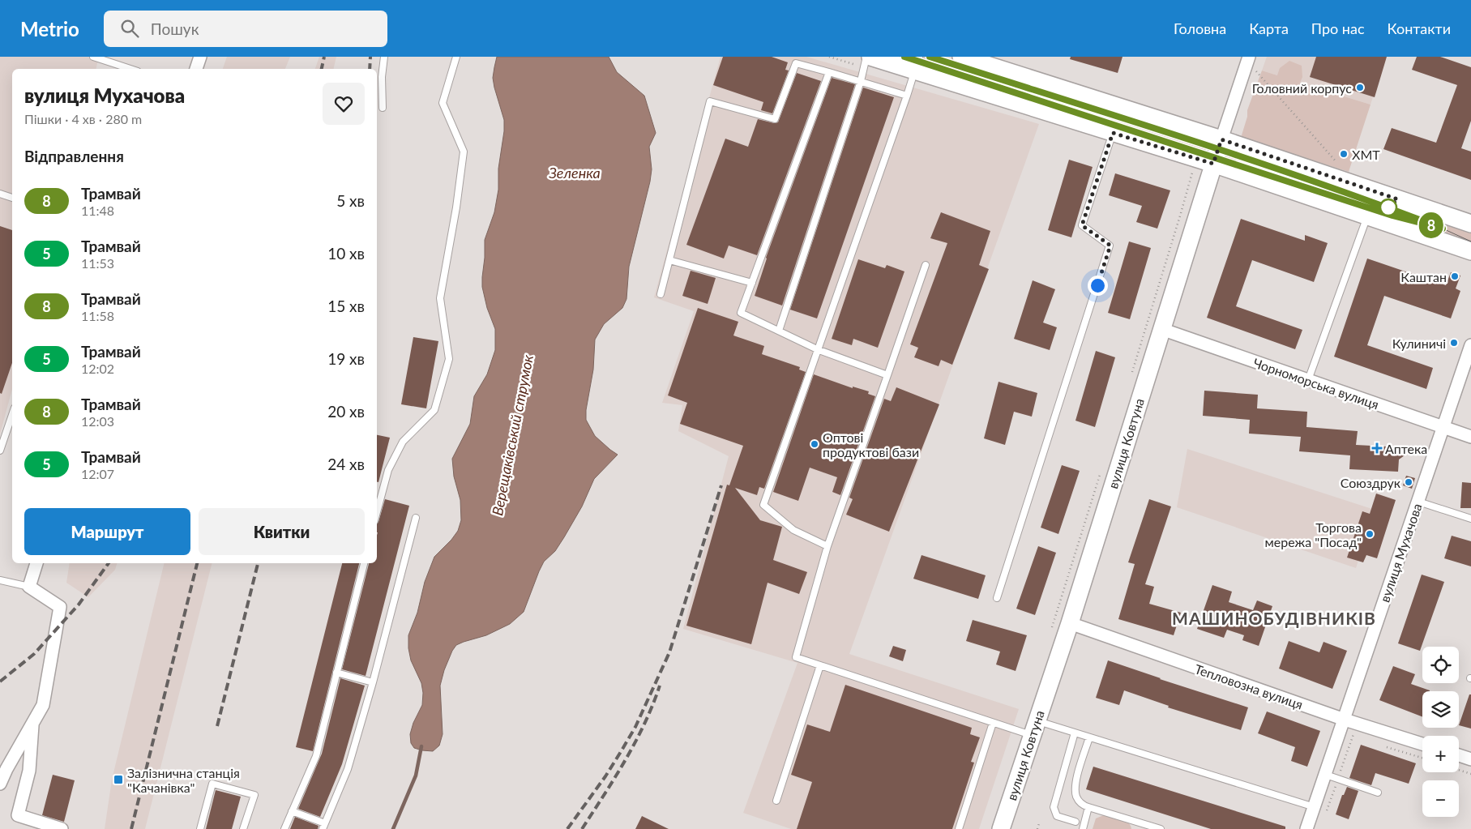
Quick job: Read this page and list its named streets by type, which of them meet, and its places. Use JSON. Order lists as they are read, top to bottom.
{
  "streets": {
    "main road": ["вулиця Ковтуна"],
    "street": ["Чорноморська вулиця", "вулиця Мухачова", "Тепловозна вулиця"]
  },
  "crossings": [
    ["Чорноморська вулиця", "вулиця Ковтуна"],
    ["Чорноморська вулиця", "вулиця Мухачова"],
    ["вулиця Ковтуна", "Тепловозна вулиця"],
    ["вулиця Мухачова", "Тепловозна вулиця"]
  ],
  "districts": ["МАШИНОБУДІВНИКІВ"],
  "water": ["Зеленка", "Верещаківський струмок"],
  "places": {
    "other": [
      "Головний корпус",
      "ХМТ",
      "Каштан",
      "Кулиничі",
      "Оптові продуктові бази",
      "Союздрук",
      "Торгова мережа \"Посад\""
    ],
    "health": ["Аптека"],
    "transit": ["Залізнична станція \"Качанівка\""]
  },
  "lines": ["tram line 8"],
  "page": {
    "header": "Metrio",
    "search": "Пошук",
    "nav": [
      "Головна",
      "Карта",
      "Про нас",
      "Контакти"
    ],
    "on_map": "8",
    "heading": [
      ["вулиця Мухачова", "Пішки · 4 хв · 280 m"],
      "Відправлення"
    ],
    "list": [
      {
        "mark": "8",
        "name": "Трамвай",
        "note": "11:48",
        "value": "5 хв"
      },
      {
        "mark": "5",
        "name": "Трамвай",
        "note": "11:53",
        "value": "10 хв"
      },
      {
        "mark": "8",
        "name": "Трамвай",
        "note": "11:58",
        "value": "15 хв"
      },
      {
        "mark": "5",
        "name": "Трамвай",
        "note": "12:02",
        "value": "19 хв"
      },
      {
        "mark": "8",
        "name": "Трамвай",
        "note": "12:03",
        "value": "20 хв"
      },
      {
        "mark": "5",
        "name": "Трамвай",
        "note": "12:07",
        "value": "24 хв"
      }
    ],
    "buttons": ["Маршрут", "Квитки"],
    "map_buttons": ["+", "−"]
  }
}
